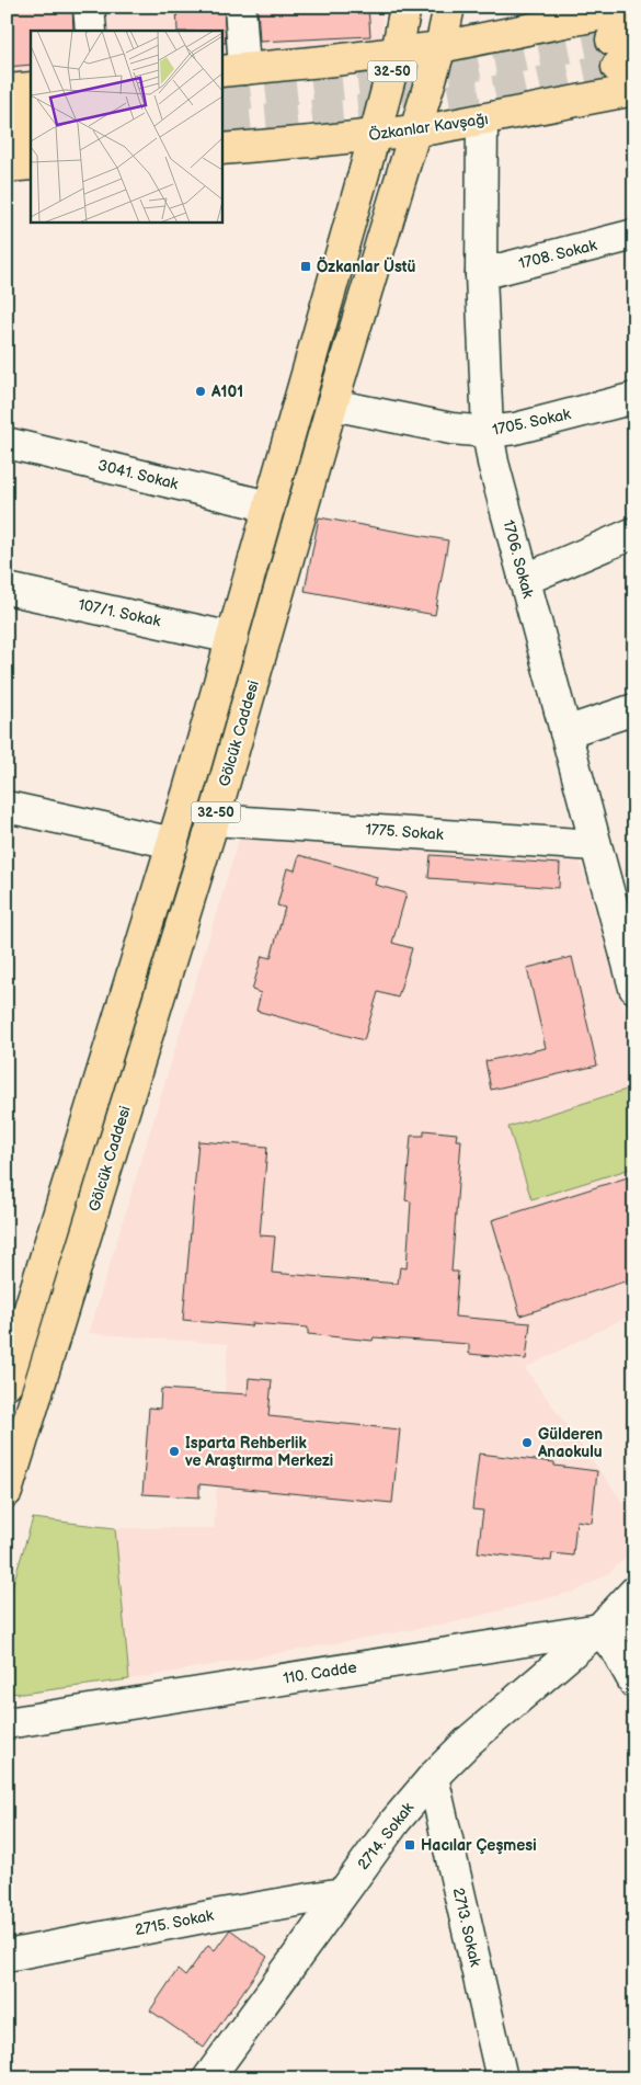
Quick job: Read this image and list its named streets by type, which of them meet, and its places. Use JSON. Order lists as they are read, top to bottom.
{
  "streets": {
    "main road": ["32-50", "Özkanlar Kavşağı", "Gölcük Caddesi"],
    "street": [
      "1708. Sokak",
      "1705. Sokak",
      "3041. Sokak",
      "1706. Sokak",
      "107/1. Sokak",
      "1775. Sokak",
      "110. Cadde",
      "2714. Sokak",
      "2715. Sokak",
      "2713. Sokak"
    ]
  },
  "crossings": [
    ["32-50", "Özkanlar Kavşağı"],
    ["32-50", "3041. Sokak"],
    ["32-50", "107/1. Sokak"],
    ["32-50", "Gölcük Caddesi"],
    ["Özkanlar Kavşağı", "1706. Sokak"],
    ["Özkanlar Kavşağı", "Gölcük Caddesi"],
    ["1708. Sokak", "1706. Sokak"],
    ["1705. Sokak", "1706. Sokak"],
    ["1705. Sokak", "Gölcük Caddesi"],
    ["1706. Sokak", "1775. Sokak"],
    ["Gölcük Caddesi", "1775. Sokak"],
    ["110. Cadde", "2714. Sokak"],
    ["2714. Sokak", "2715. Sokak"],
    ["2714. Sokak", "2713. Sokak"]
  ],
  "places": {
    "transit": ["Özkanlar Üstü", "Hacılar Çeşmesi"],
    "other": ["A101", "Gülderen Anaokulu", "Isparta Rehberlik ve Araştırma Merkezi"]
  }
}
